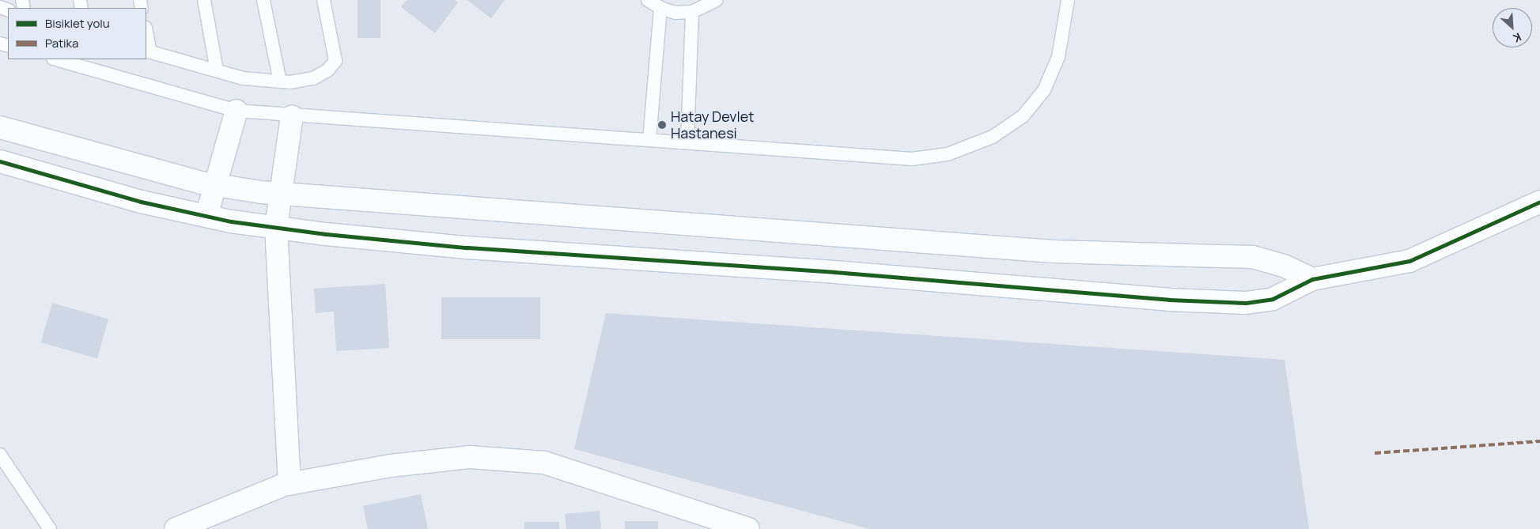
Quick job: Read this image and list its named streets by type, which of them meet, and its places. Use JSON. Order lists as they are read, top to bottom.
{
  "places": ["Hatay Devlet Hastanesi"],
  "legend": ["Bisiklet yolu", "Patika"],
  "north": "bottom right"
}
